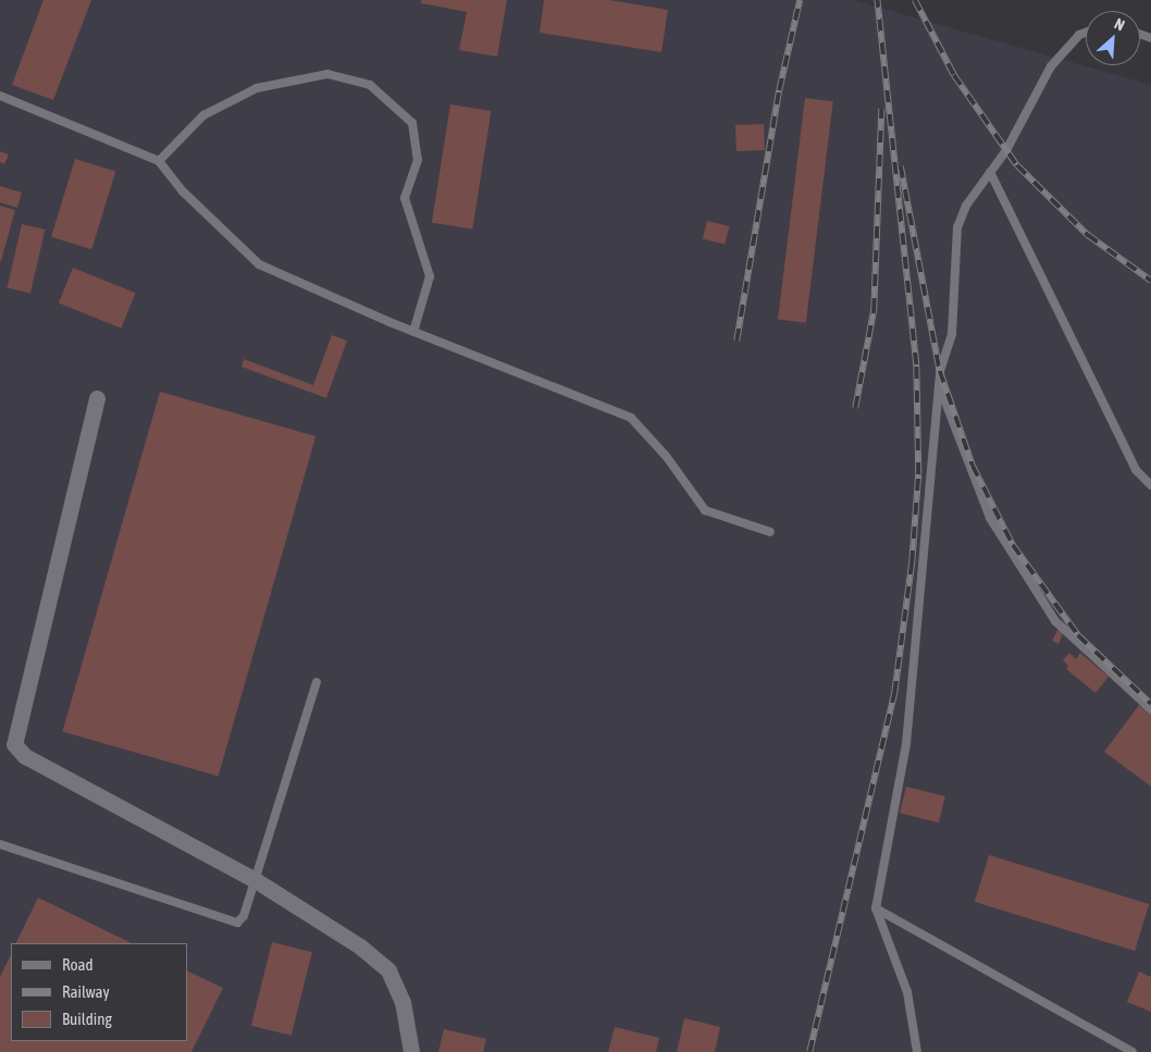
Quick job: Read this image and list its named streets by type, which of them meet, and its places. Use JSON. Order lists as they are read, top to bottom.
{
  "legend": ["Road", "Railway", "Building"],
  "north": "top right"
}
